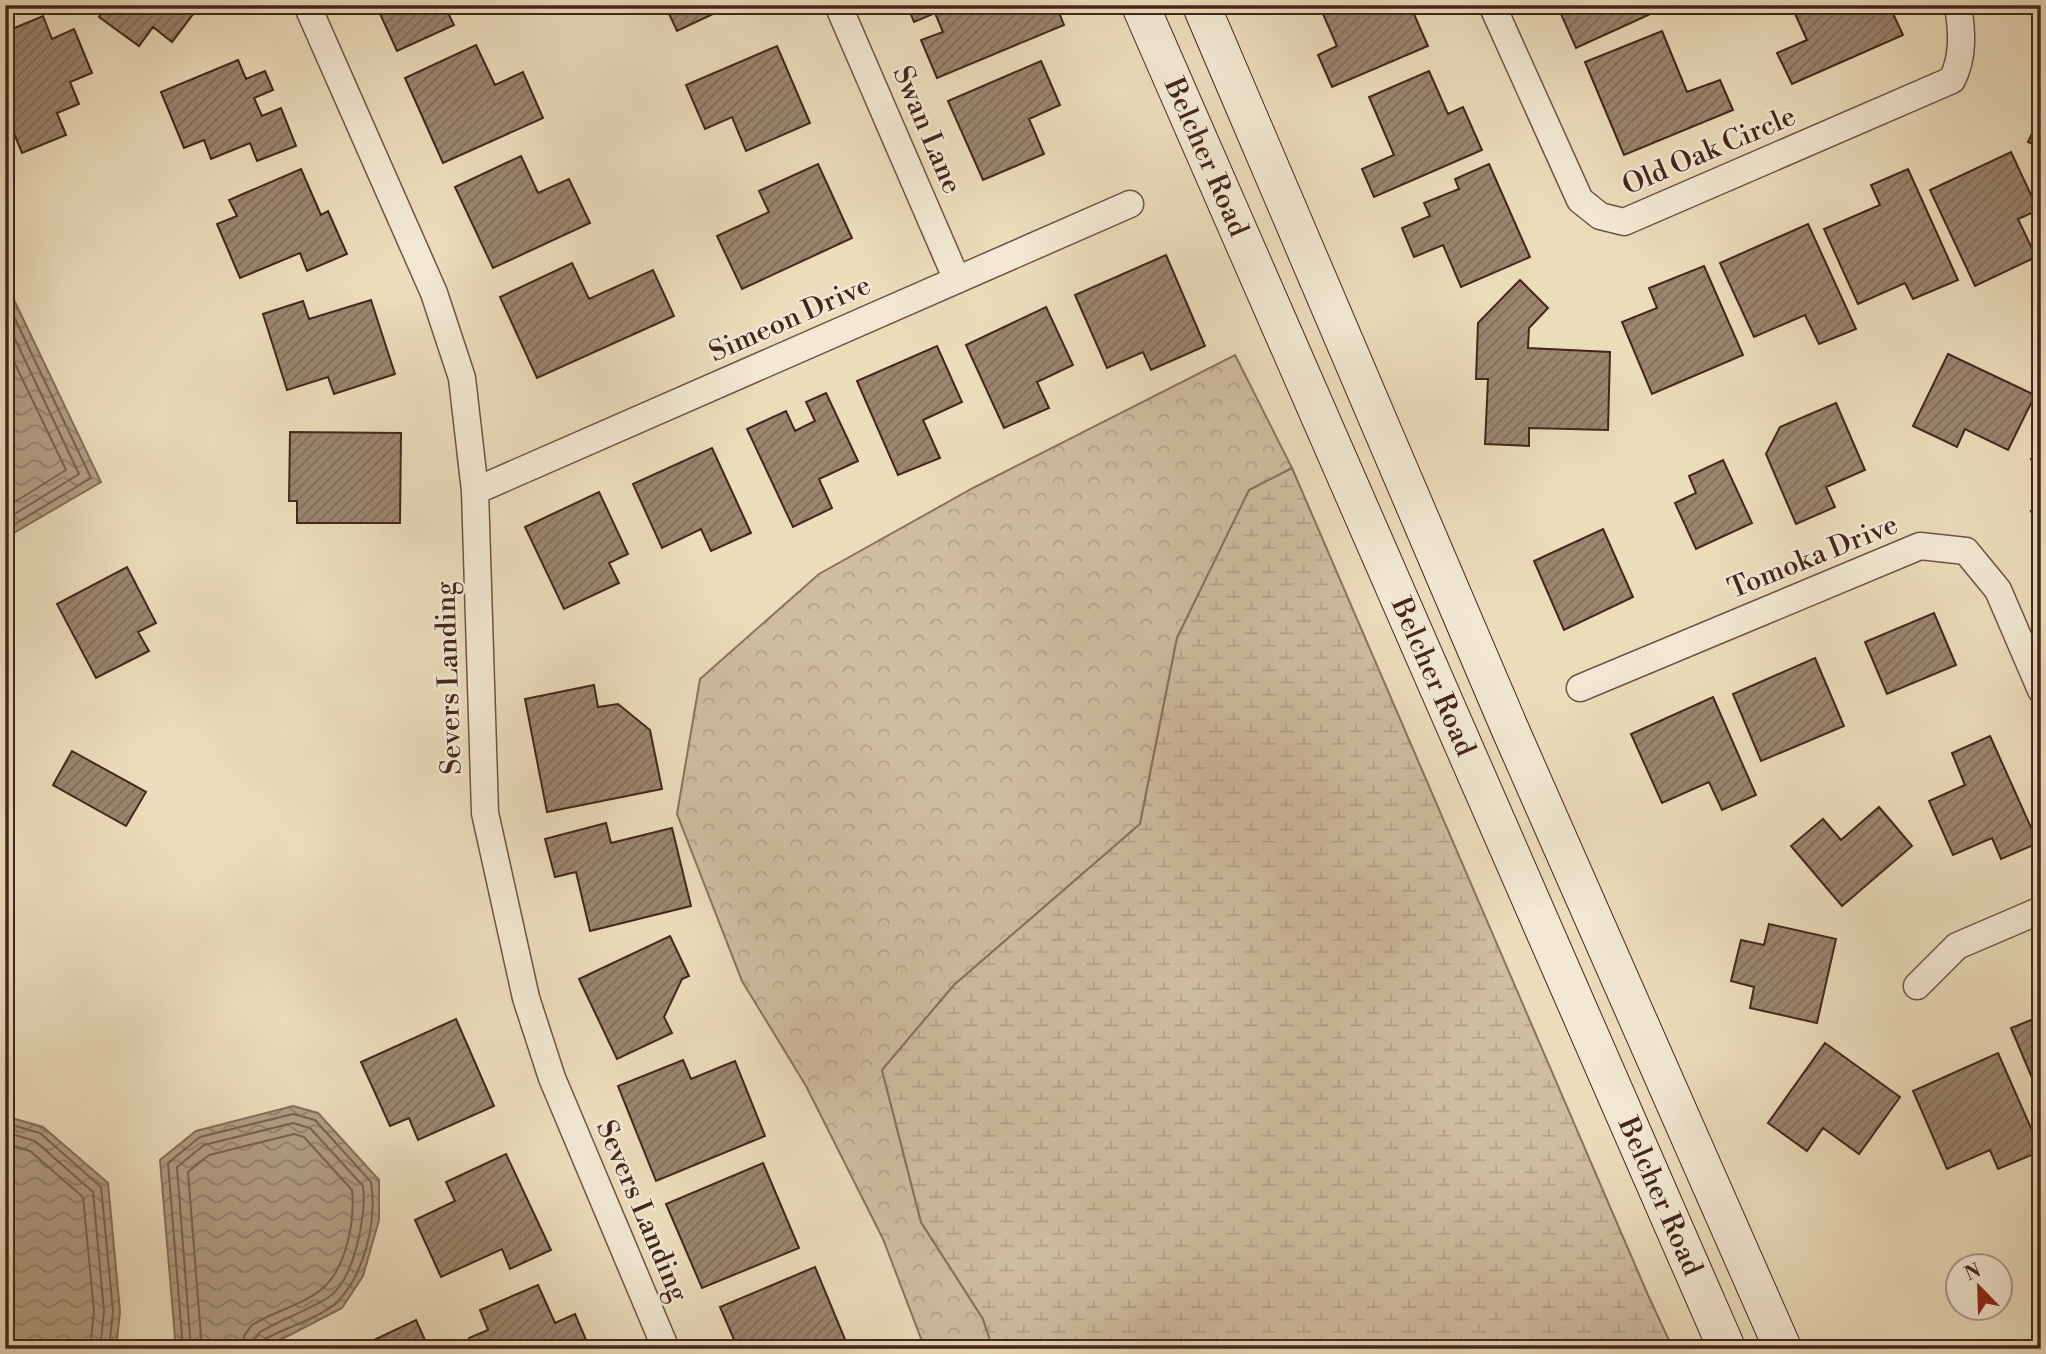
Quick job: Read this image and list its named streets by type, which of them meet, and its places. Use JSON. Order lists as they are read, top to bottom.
{
  "streets": {
    "main road": ["Belcher Road"],
    "street": [
      "Swan Lane",
      "Old Oak Circle",
      "Simeon Drive",
      "Tomoka Drive",
      "Severs Landing"
    ]
  },
  "crossings": [
    ["Swan Lane", "Simeon Drive"],
    ["Simeon Drive", "Severs Landing"]
  ],
  "north": "top left"
}
